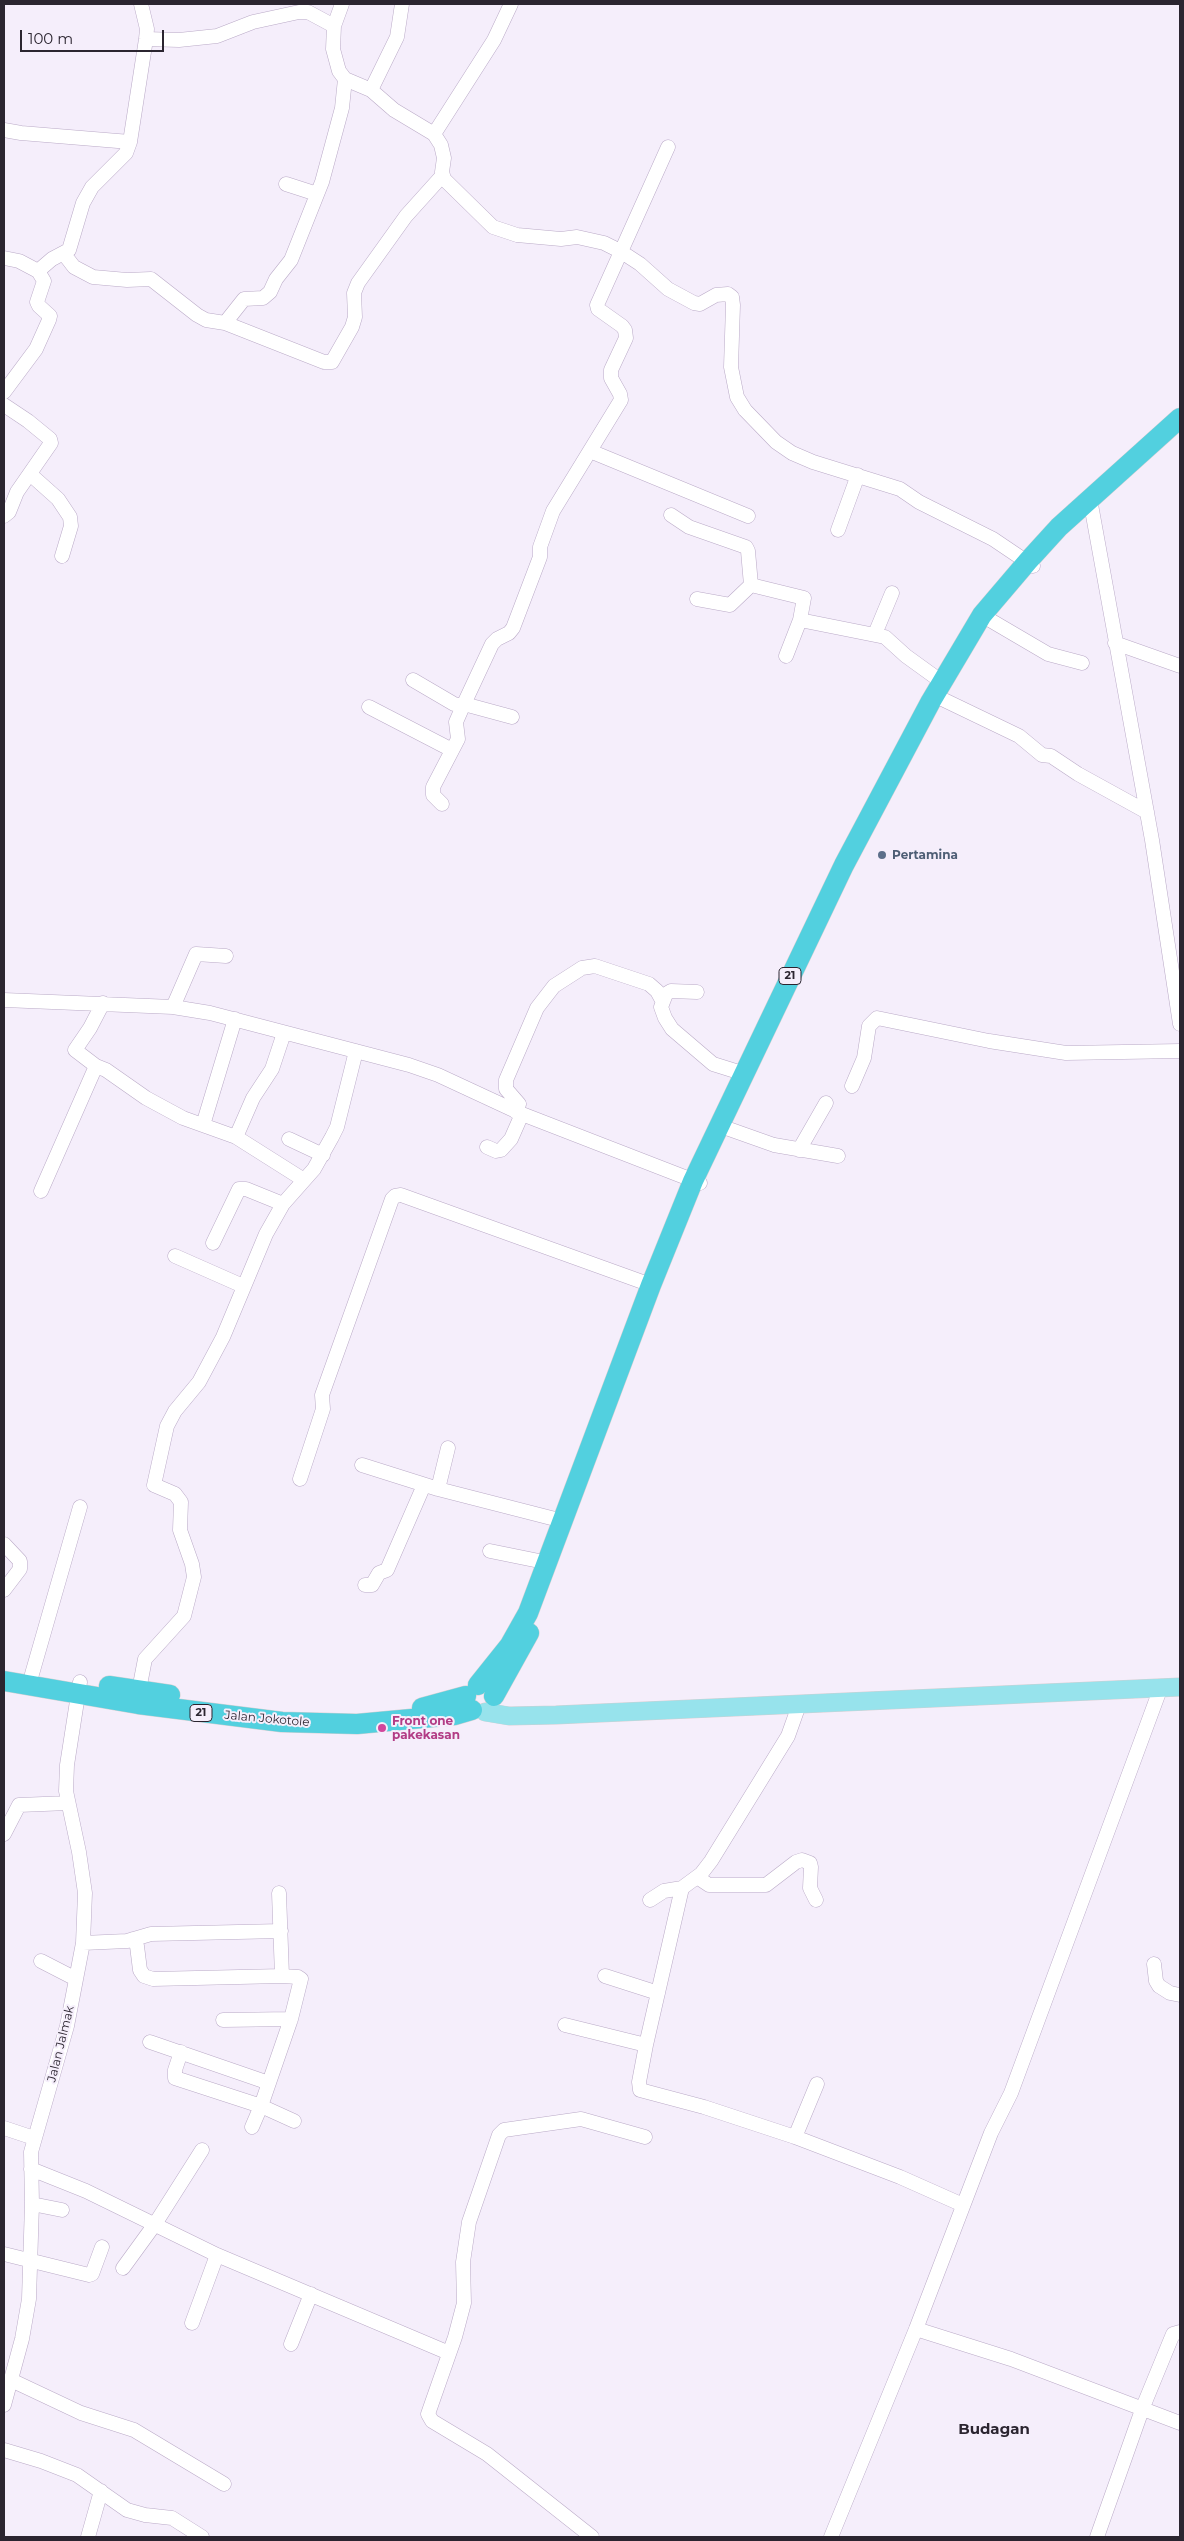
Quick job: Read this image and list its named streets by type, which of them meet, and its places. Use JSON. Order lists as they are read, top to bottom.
{
  "streets": {
    "highway": ["21", "Jalan Jokotole"],
    "street": ["Jalan Jalmak"]
  },
  "crossings": [
    ["21", "Jalan Jokotole"],
    ["Jalan Jokotole", "Jalan Jalmak"]
  ],
  "districts": ["Budagan"],
  "places": ["Pertamina", "Front one pakekasan"],
  "scale_bar": "100 m"
}
